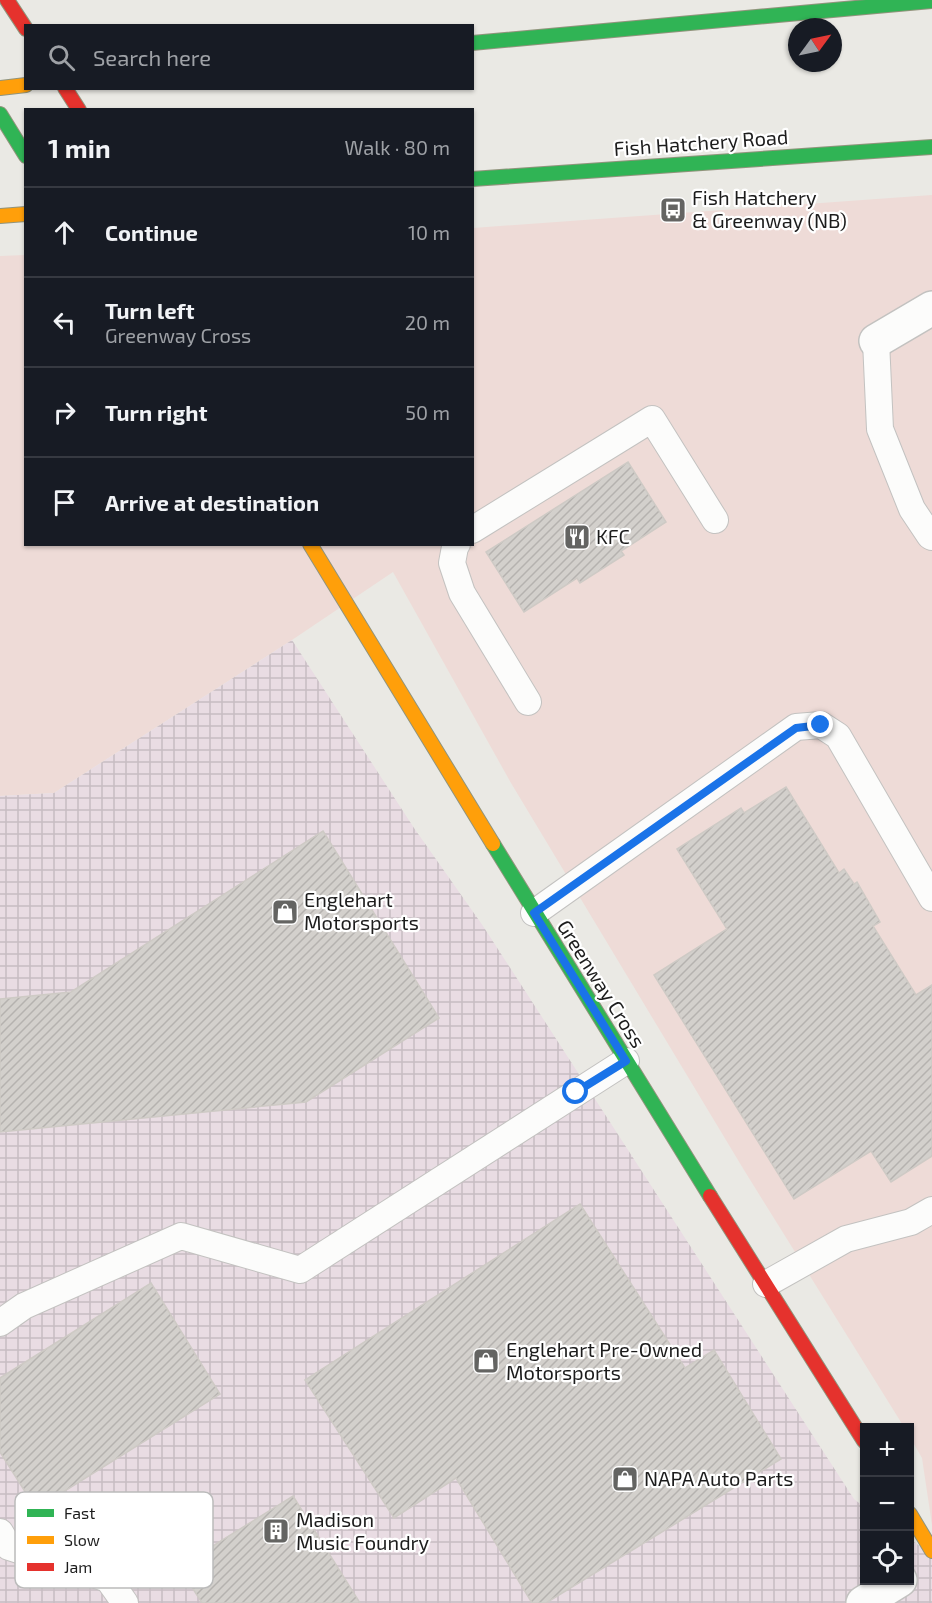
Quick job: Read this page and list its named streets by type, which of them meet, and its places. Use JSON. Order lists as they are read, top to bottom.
{
  "streets": {
    "street": ["Fish Hatchery Road", "Greenway Cross"]
  },
  "places": {
    "bus stop": ["Fish Hatchery & Greenway (NB)"],
    "restaurant": ["KFC"],
    "shop": ["Englehart Motorsports", "Englehart Pre-Owned Motorsports", "NAPA Auto Parts"],
    "building": ["Madison Music Foundry"]
  },
  "legend": ["Fast", "Slow", "Jam"],
  "north": "top right",
  "page": {
    "search": "Search here",
    "heading": ["1 min", "Walk · 80 m"],
    "list": [
      ["Continue", "10 m"],
      ["Turn left", "Greenway Cross", "20 m"],
      ["Turn right", "50 m"],
      "Arrive at destination"
    ],
    "map_buttons": ["+", "−"]
  }
}
